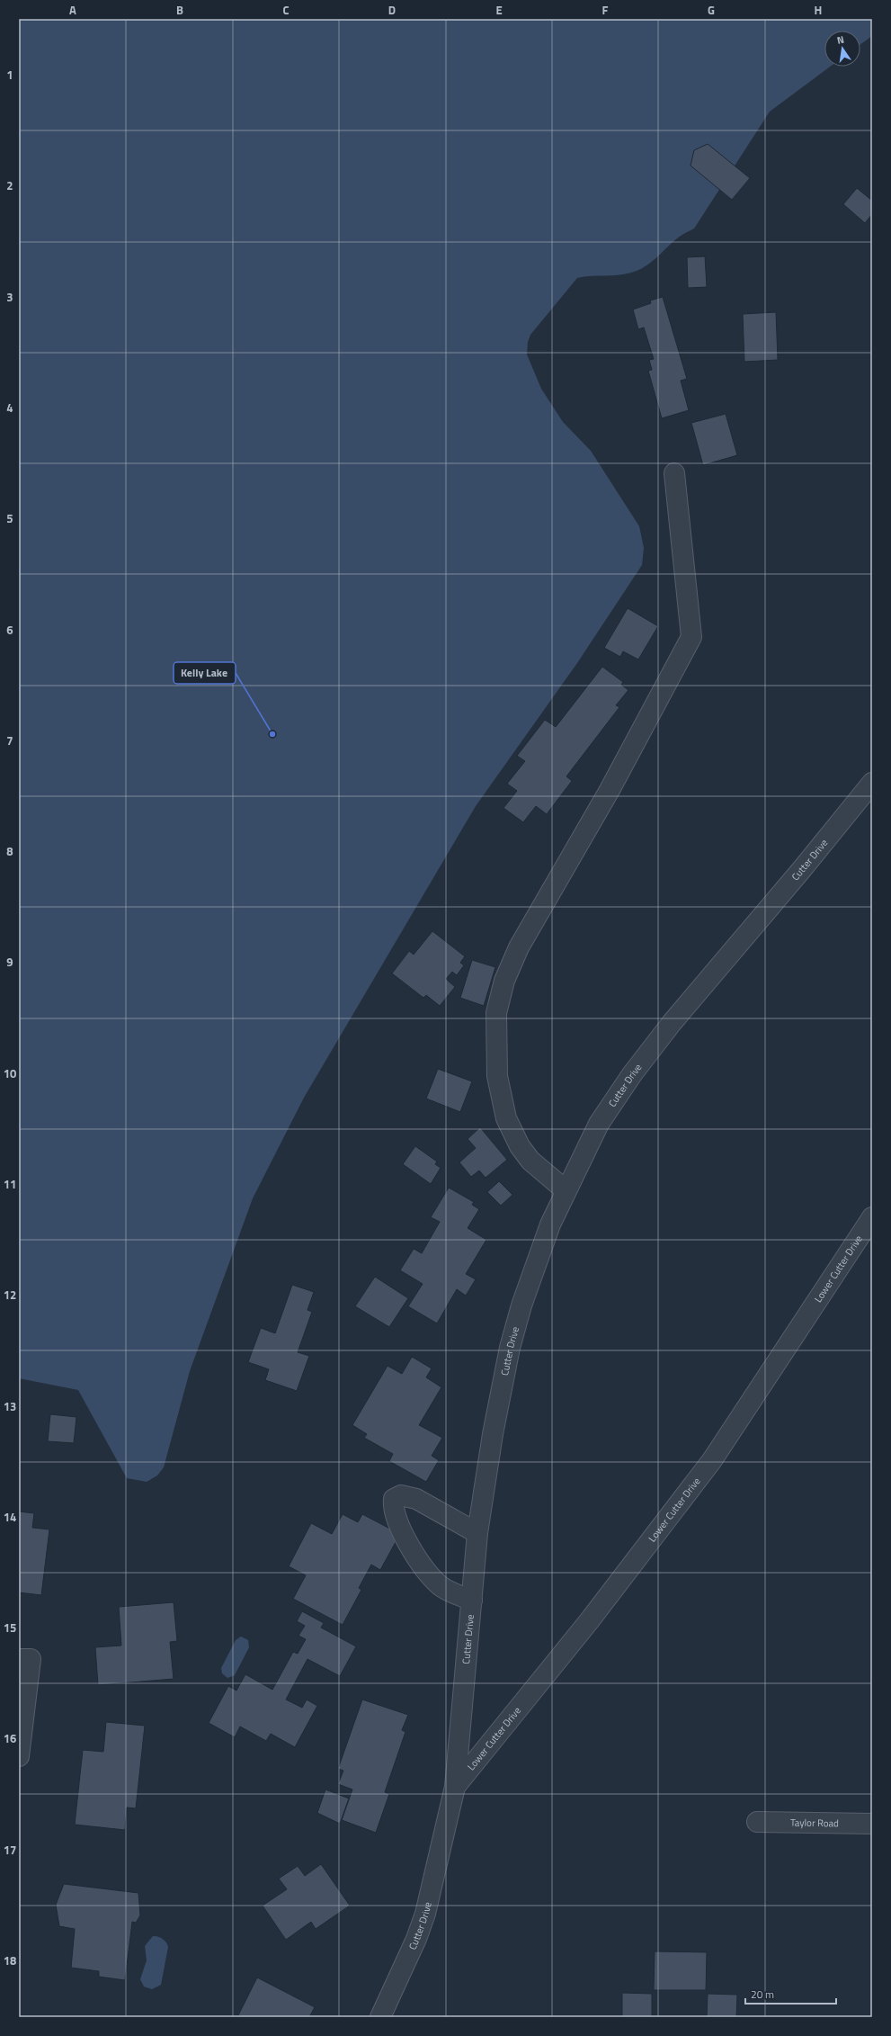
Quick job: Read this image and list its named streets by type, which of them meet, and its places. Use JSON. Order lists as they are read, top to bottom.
{
  "streets": {
    "street": ["Cutter Drive", "Lower Cutter Drive", "Taylor Road"]
  },
  "crossings": [
    ["Cutter Drive", "Lower Cutter Drive"]
  ],
  "places": ["Kelly Lake"],
  "scale_bar": "20 m",
  "north": "top",
  "grid": {
    "columns": [
      "A",
      "B",
      "C",
      "D",
      "E",
      "F",
      "G",
      "H"
    ],
    "rows": [
      "1",
      "2",
      "3",
      "4",
      "5",
      "6",
      "7",
      "8",
      "9",
      "10",
      "11",
      "12",
      "13",
      "14",
      "15",
      "16",
      "17",
      "18"
    ]
  }
}
